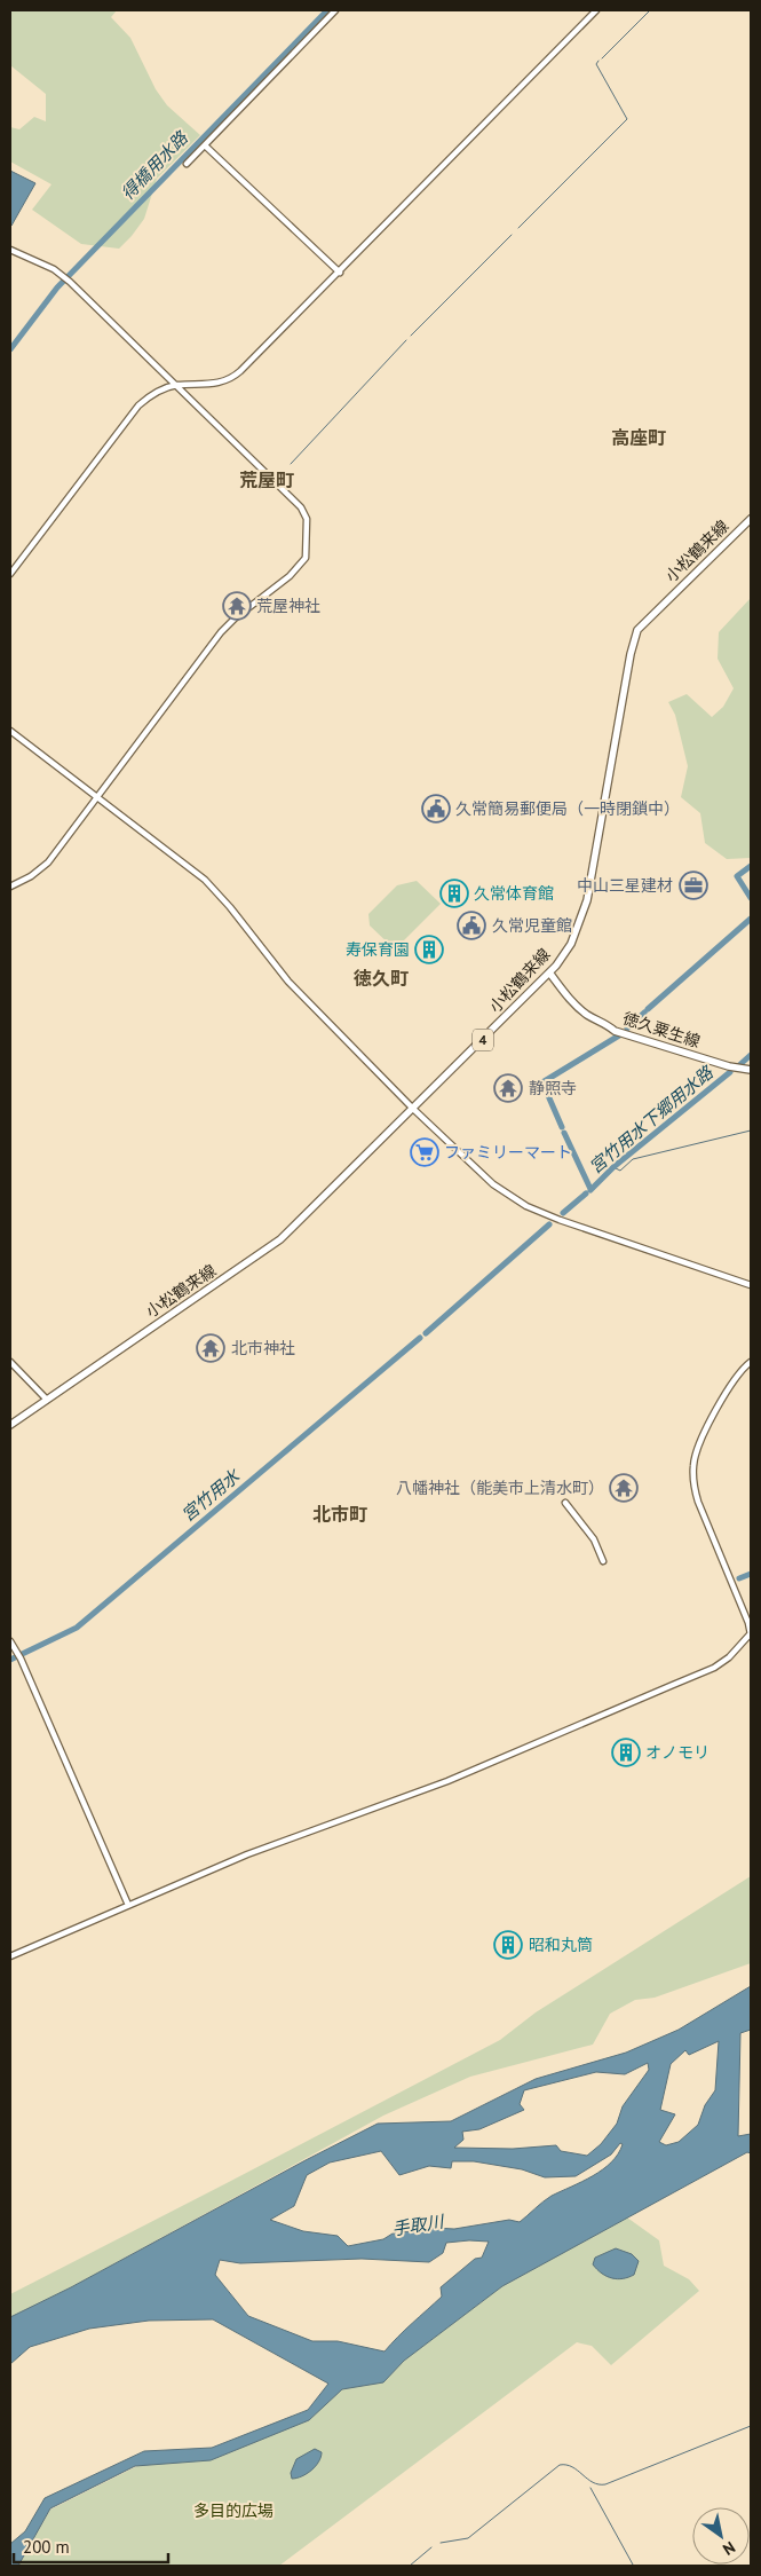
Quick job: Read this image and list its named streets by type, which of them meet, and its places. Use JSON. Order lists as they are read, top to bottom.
{
  "streets": {
    "main road": ["小松鶴来線", "徳久粟生線", "4"]
  },
  "crossings": [
    ["小松鶴来線", "徳久粟生線"]
  ],
  "districts": [
    "高座町",
    "荒屋町",
    "徳久町",
    "北市町"
  ],
  "water": [
    "得橋用水路",
    "宮竹用水下郷用水路",
    "宮竹用水",
    "手取川"
  ],
  "parks": ["多目的広場"],
  "places": {
    "temple": [
      "荒屋神社",
      "静照寺",
      "北市神社",
      "八幡神社（能美市上清水町）"
    ],
    "public building": ["久常簡易郵便局（一時閉鎖中）", "久常児童館"],
    "office": ["中山三星建材"],
    "building": [
      "久常体育館",
      "寿保育園",
      "オノモリ",
      "昭和丸筒"
    ],
    "supermarket": ["ファミリーマート"]
  },
  "scale_bar": "200 m",
  "north": "bottom right"
}
